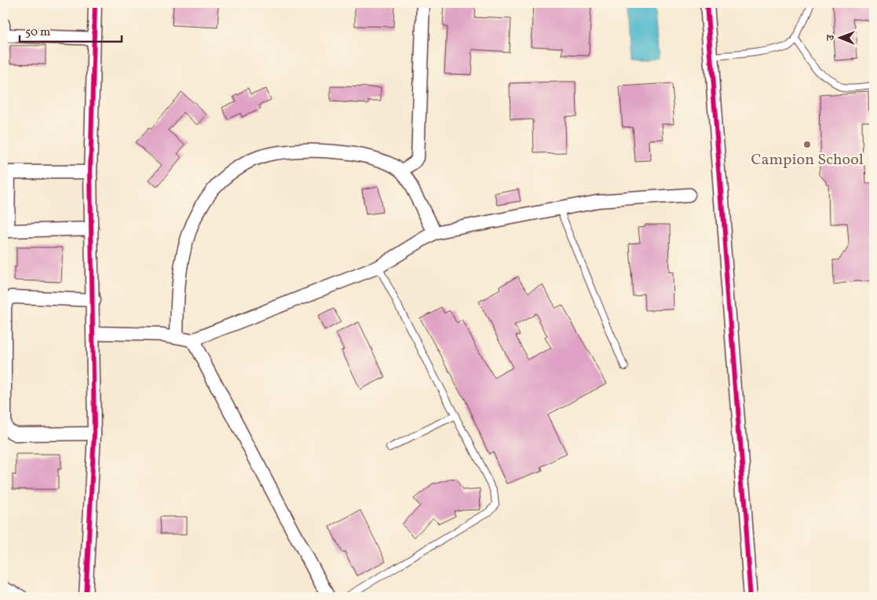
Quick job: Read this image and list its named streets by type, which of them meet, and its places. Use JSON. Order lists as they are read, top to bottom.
{
  "places": ["Campion School"],
  "scale_bar": "50 m",
  "north": "left"
}
